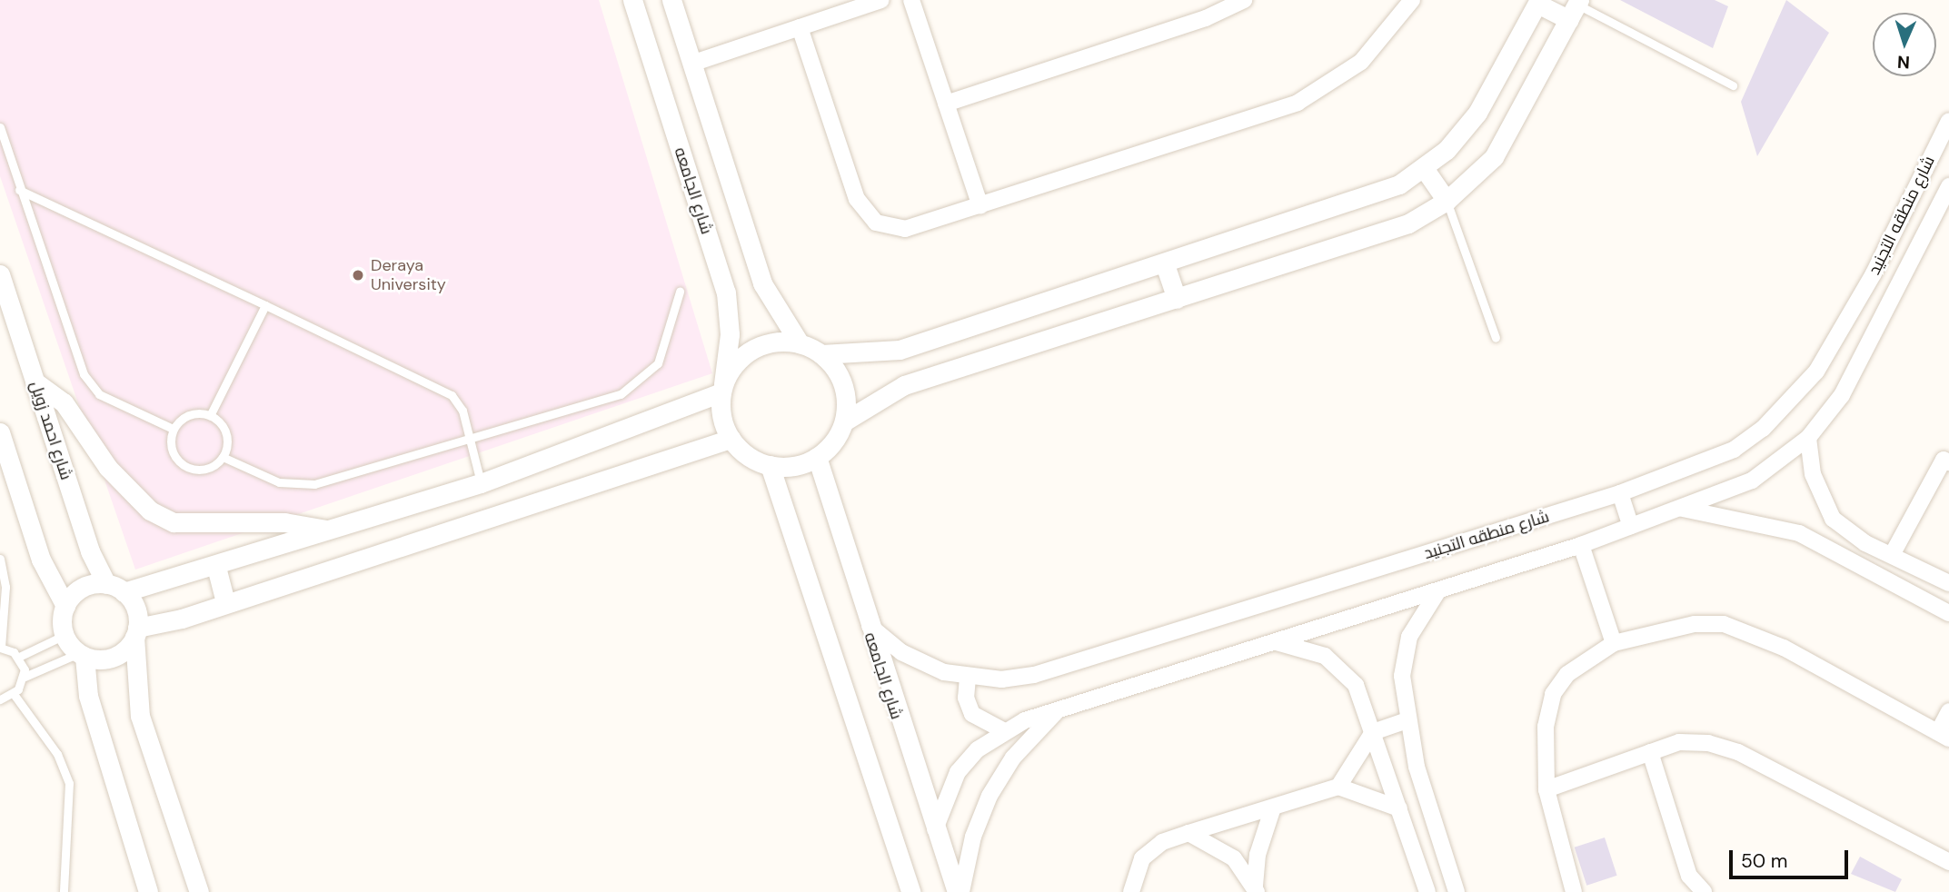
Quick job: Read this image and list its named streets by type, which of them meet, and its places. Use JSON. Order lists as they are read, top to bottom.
{
  "streets": {
    "street": ["شارع الجامعه", "شارع منطقه التجنيد", "شارع احمد زويل"]
  },
  "crossings": [
    ["شارع الجامعه", "شارع منطقه التجنيد"]
  ],
  "places": ["Deraya University"],
  "scale_bar": "50 m",
  "north": "bottom"
}
